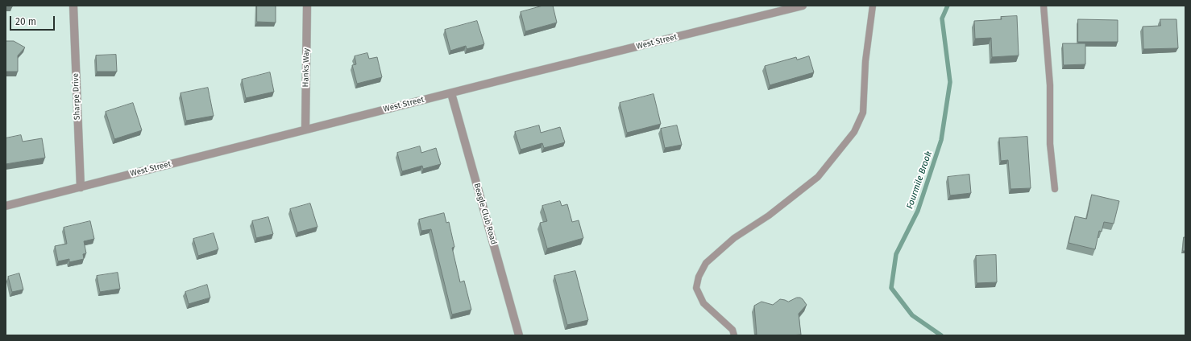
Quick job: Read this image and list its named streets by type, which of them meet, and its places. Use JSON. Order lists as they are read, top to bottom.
{
  "streets": {
    "street": [
      "West Street",
      "Hanks Way",
      "Sharpe Drive",
      "Beagle Club Road"
    ]
  },
  "crossings": [
    ["West Street", "Hanks Way"],
    ["West Street", "Sharpe Drive"],
    ["West Street", "Beagle Club Road"]
  ],
  "water": ["Fourmile Brook"],
  "scale_bar": "20 m"
}
